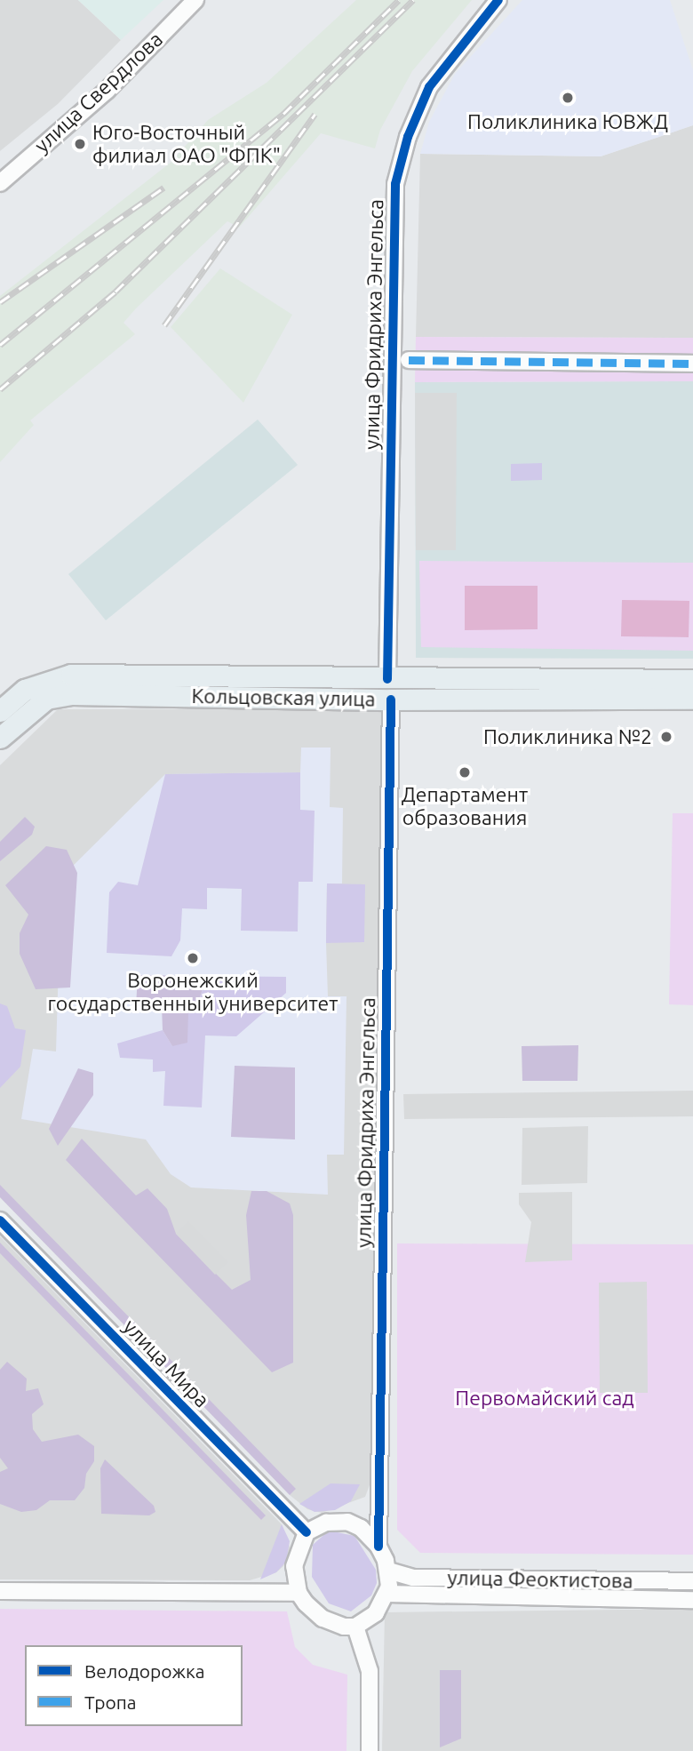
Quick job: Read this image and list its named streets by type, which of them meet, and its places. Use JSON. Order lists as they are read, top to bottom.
{
  "streets": {
    "main road": ["Кольцовская улица"],
    "street": [
      "улица Свердлова",
      "улица Фридриха Энгельса",
      "улица Мира",
      "улица Феоктистова"
    ]
  },
  "crossings": [
    ["улица Фридриха Энгельса", "Кольцовская улица"],
    ["улица Фридриха Энгельса", "улица Мира"],
    ["улица Фридриха Энгельса", "улица Феоктистова"],
    ["улица Мира", "улица Феоктистова"]
  ],
  "parks": ["Первомайский сад"],
  "places": [
    "Поликлиника ЮВЖД",
    "Юго-Восточный филиал ОАО \"ФПК\"",
    "Поликлиника №2",
    "Департамент образования",
    "Воронежский государственный университет"
  ],
  "legend": ["Велодорожка", "Тропа"]
}
